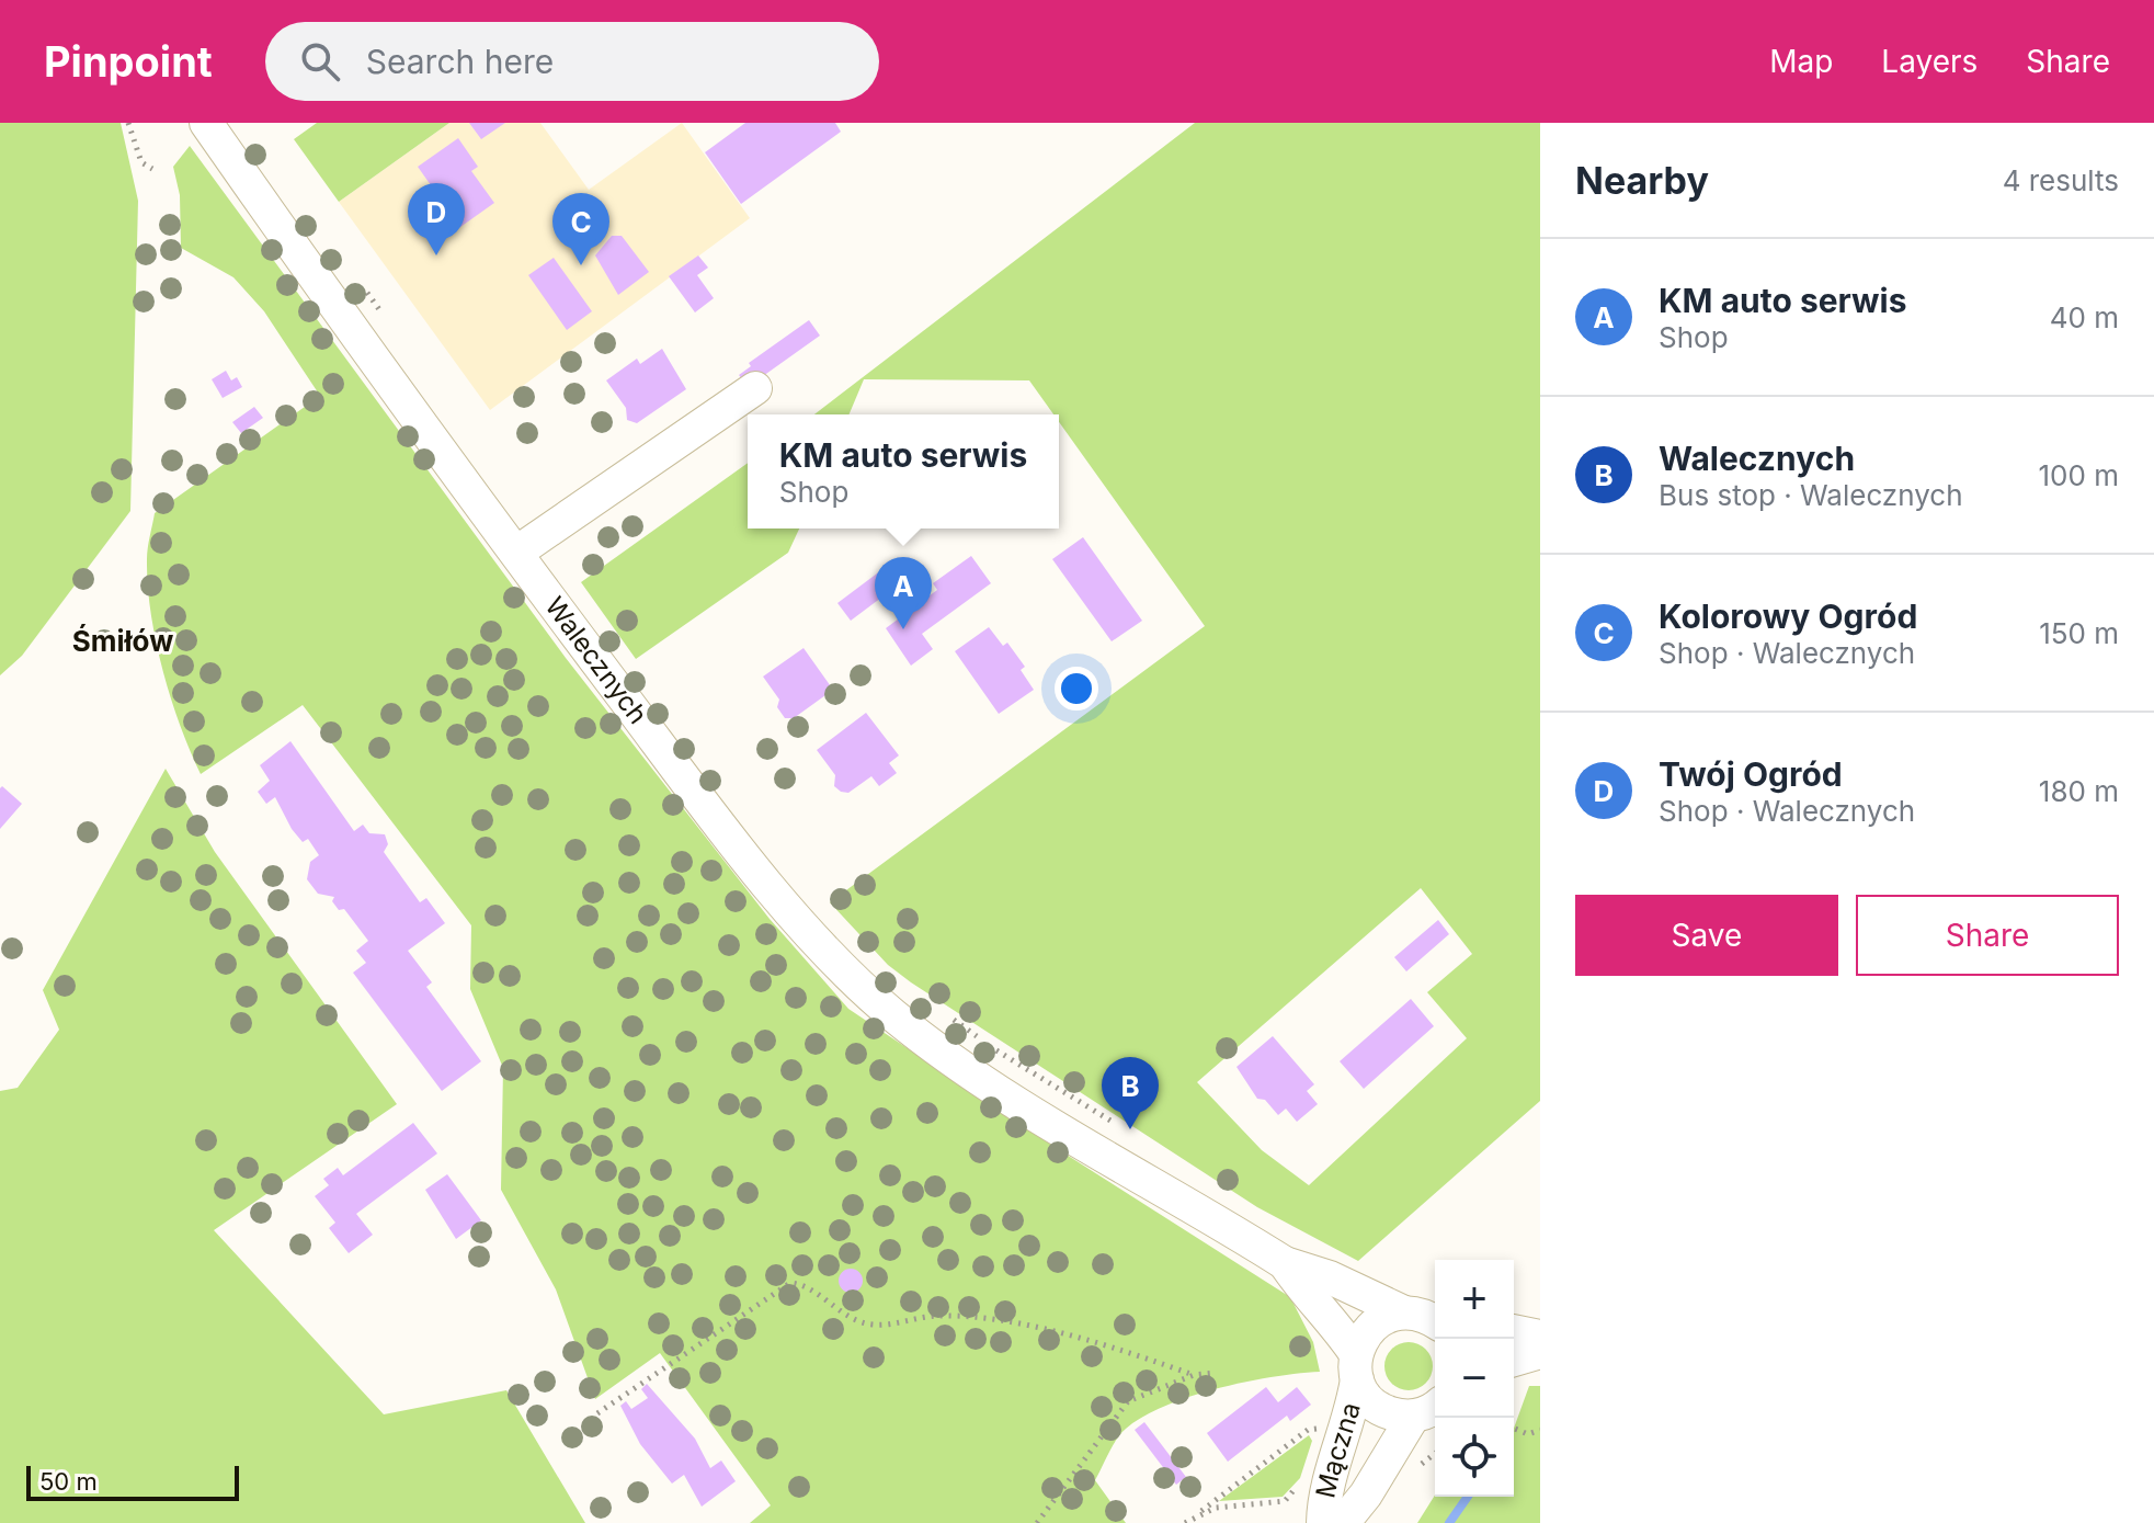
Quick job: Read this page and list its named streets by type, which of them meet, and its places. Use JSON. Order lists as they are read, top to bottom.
{
  "streets": {
    "street": ["Walecznych", "Mączna"]
  },
  "crossings": [
    ["Walecznych", "Mączna"]
  ],
  "districts": ["Śmiłów"],
  "scale_bar": "50 m",
  "page": {
    "header": "Pinpoint",
    "search": "Search here",
    "nav": ["Map", "Layers", "Share"],
    "heading": ["Nearby", "4 results"],
    "pins": [
      "D",
      "C",
      "A",
      "B"
    ],
    "list": [
      {
        "mark": "A",
        "name": "KM auto serwis",
        "note": "Shop",
        "value": "40 m"
      },
      {
        "mark": "B",
        "name": "Walecznych",
        "note": "Bus stop · Walecznych",
        "value": "100 m"
      },
      {
        "mark": "C",
        "name": "Kolorowy Ogród",
        "note": "Shop · Walecznych",
        "value": "150 m"
      },
      {
        "mark": "D",
        "name": "Twój Ogród",
        "note": "Shop · Walecznych",
        "value": "180 m"
      }
    ],
    "popup": ["KM auto serwis", "Shop"],
    "buttons": ["Save", "Share"],
    "map_buttons": ["+", "−"],
    "scale": "50 m"
  }
}
